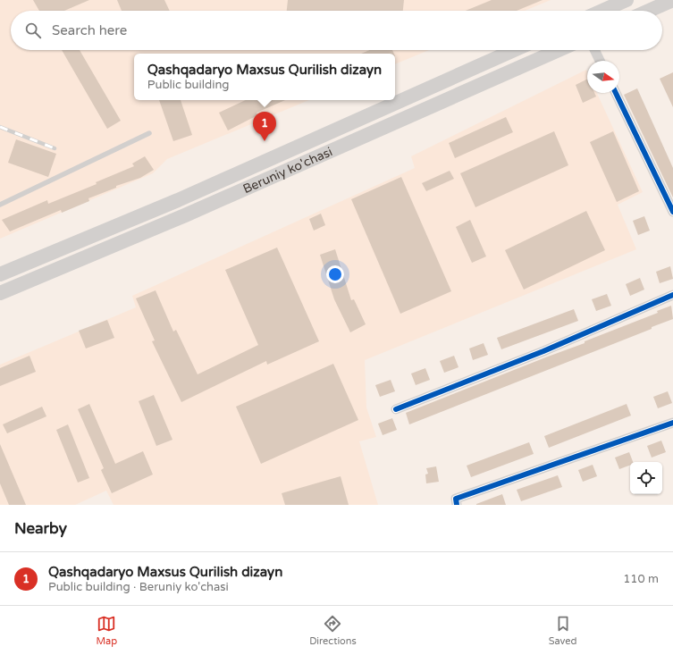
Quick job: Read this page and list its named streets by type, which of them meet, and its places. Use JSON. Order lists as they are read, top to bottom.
{
  "streets": {
    "main road": ["Beruniy ko'chasi"]
  },
  "north": "right",
  "page": {
    "search": "Search here",
    "popup": ["Qashqadaryo Maxsus Qurilish dizayn", "Public building"],
    "pins": "1",
    "heading": "Nearby",
    "list": [
      {
        "mark": "1",
        "name": "Qashqadaryo Maxsus Qurilish dizayn",
        "note": "Public building · Beruniy ko'chasi",
        "value": "110 m"
      }
    ],
    "nav": ["Map", "Directions", "Saved"]
  }
}
